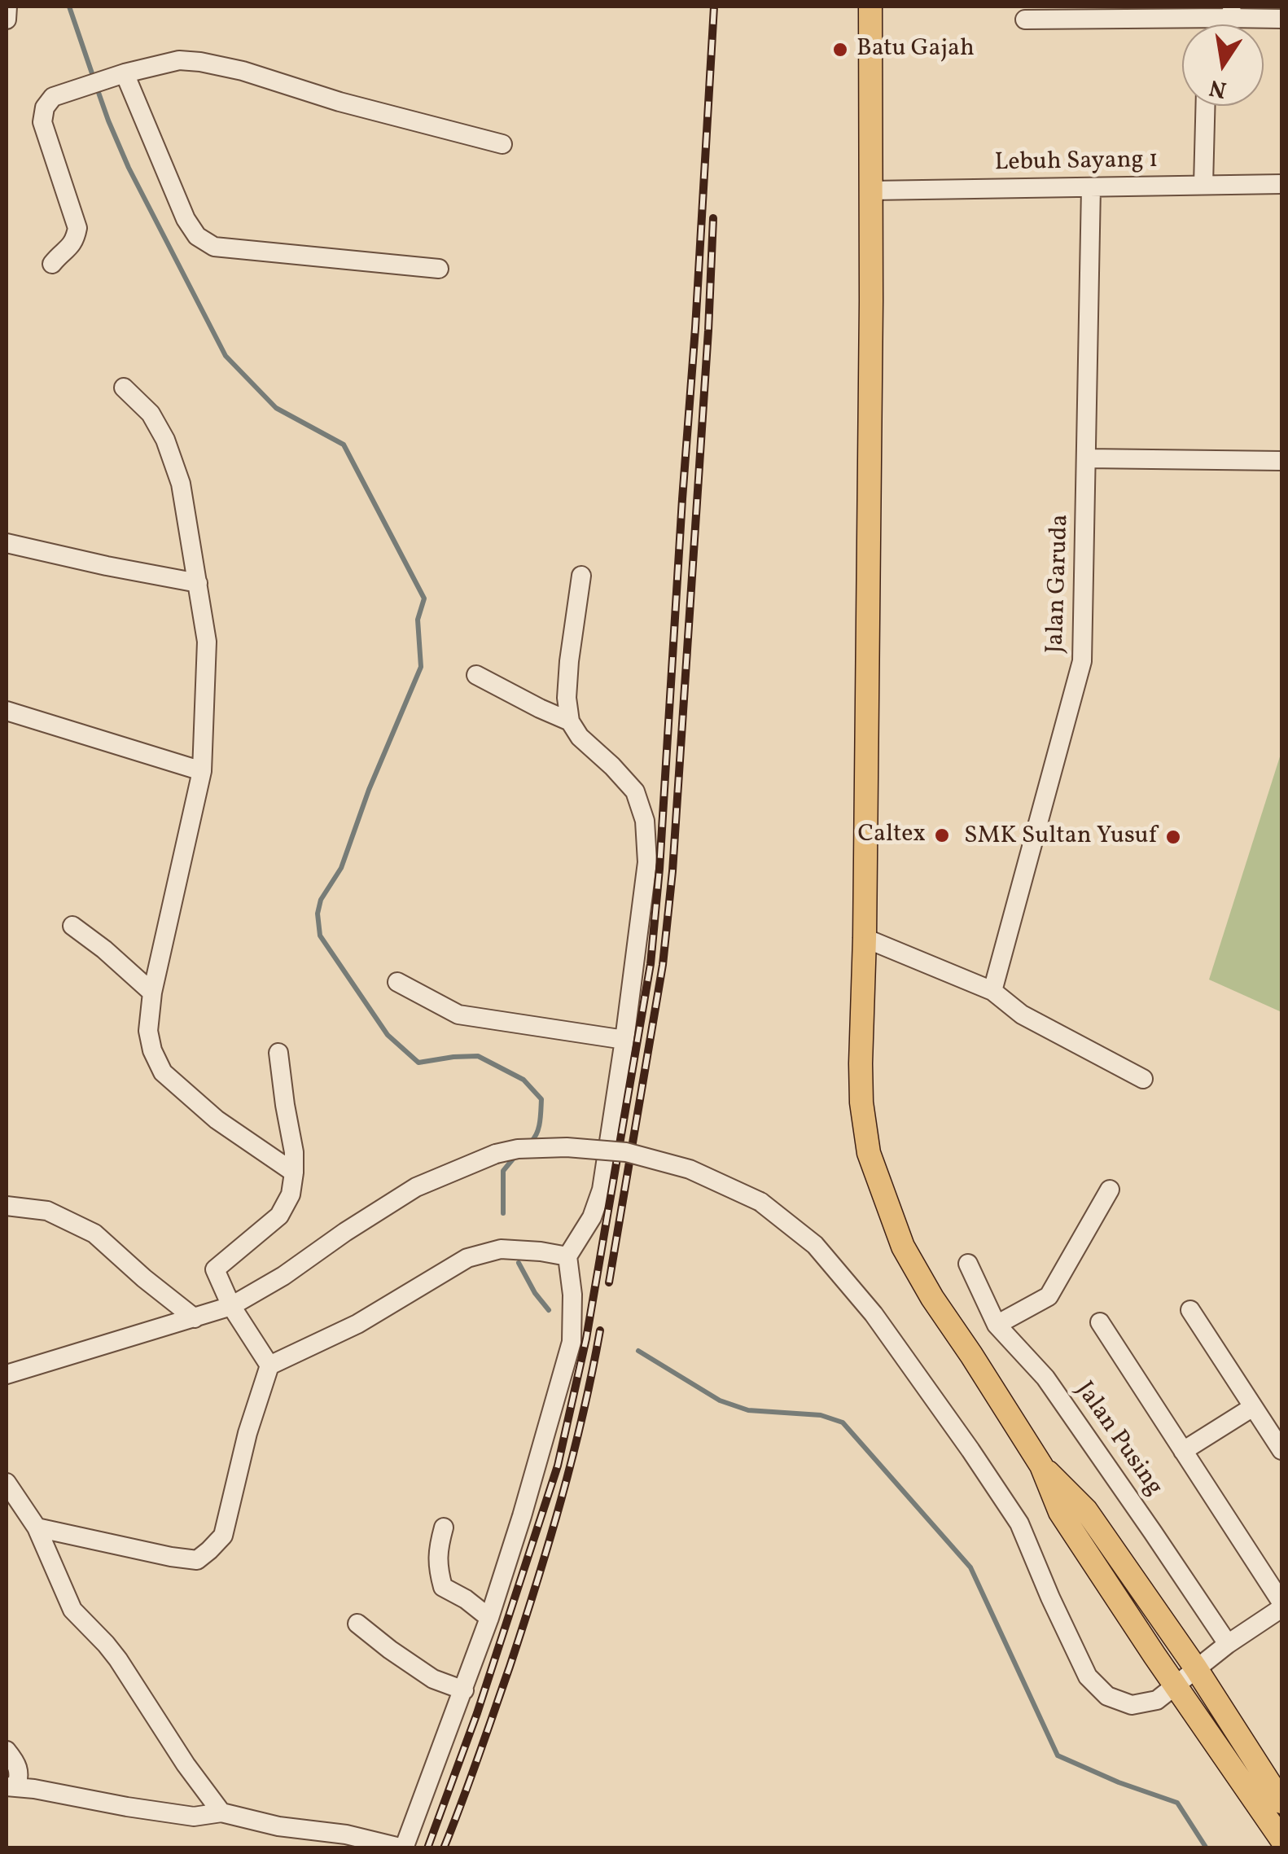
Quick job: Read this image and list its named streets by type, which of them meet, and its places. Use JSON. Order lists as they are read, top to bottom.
{
  "streets": {
    "street": ["Lebuh Sayang 1", "Jalan Garuda", "Jalan Pusing"]
  },
  "crossings": [
    ["Lebuh Sayang 1", "Jalan Garuda"]
  ],
  "places": ["Batu Gajah", "Caltex", "SMK Sultan Yusuf"],
  "north": "bottom"
}
